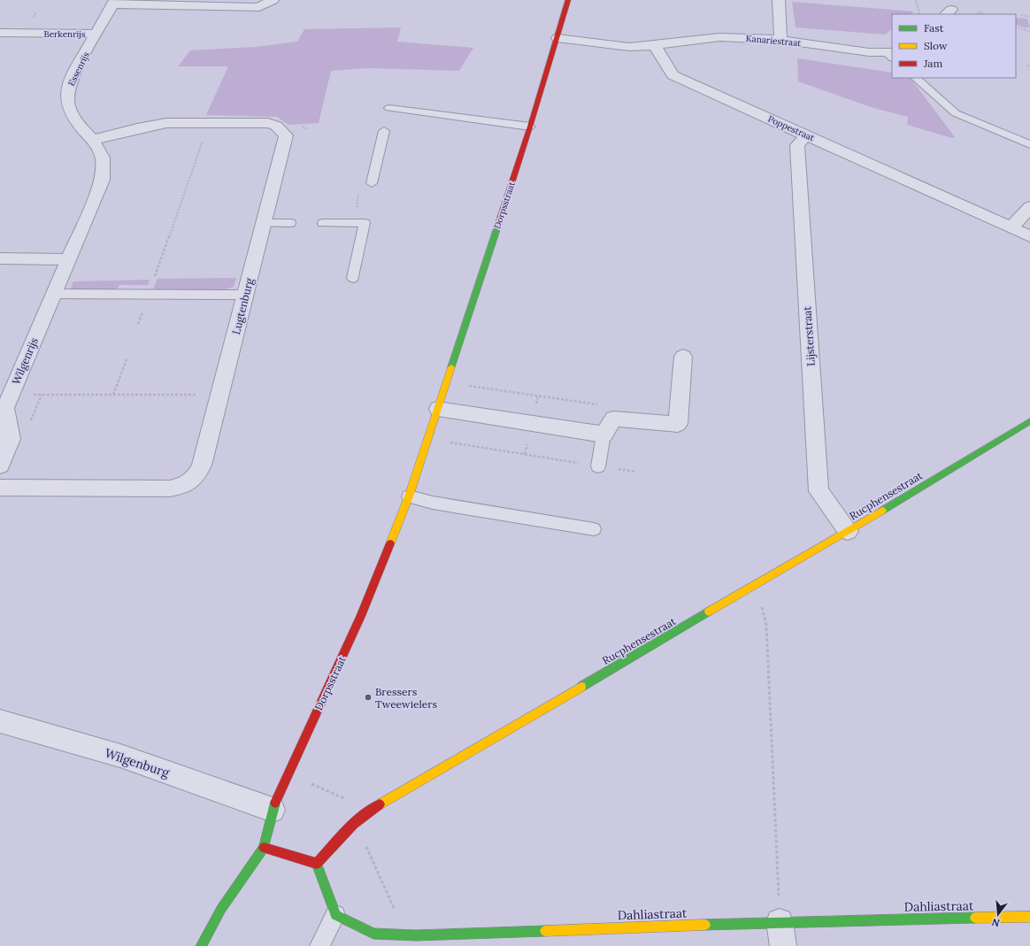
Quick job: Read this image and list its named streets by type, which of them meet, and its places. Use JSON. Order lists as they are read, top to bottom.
{
  "streets": {
    "street": [
      "Berkenrijs",
      "Kanariestraat",
      "Essenrijs",
      "Poppestraat",
      "Dorpsstraat",
      "Lugtenburg",
      "Lijsterstraat",
      "Wilgenrijs",
      "Rucphensestraat",
      "Wilgenburg",
      "Dahliastraat"
    ]
  },
  "crossings": [
    ["Berkenrijs", "Essenrijs"],
    ["Kanariestraat", "Poppestraat"],
    ["Essenrijs", "Lugtenburg"],
    ["Essenrijs", "Wilgenrijs"],
    ["Poppestraat", "Lijsterstraat"],
    ["Dorpsstraat", "Wilgenburg"],
    ["Lugtenburg", "Wilgenrijs"],
    ["Lijsterstraat", "Rucphensestraat"]
  ],
  "places": ["Bressers Tweewielers"],
  "legend": ["Fast", "Slow", "Jam"],
  "north": "bottom"
}
